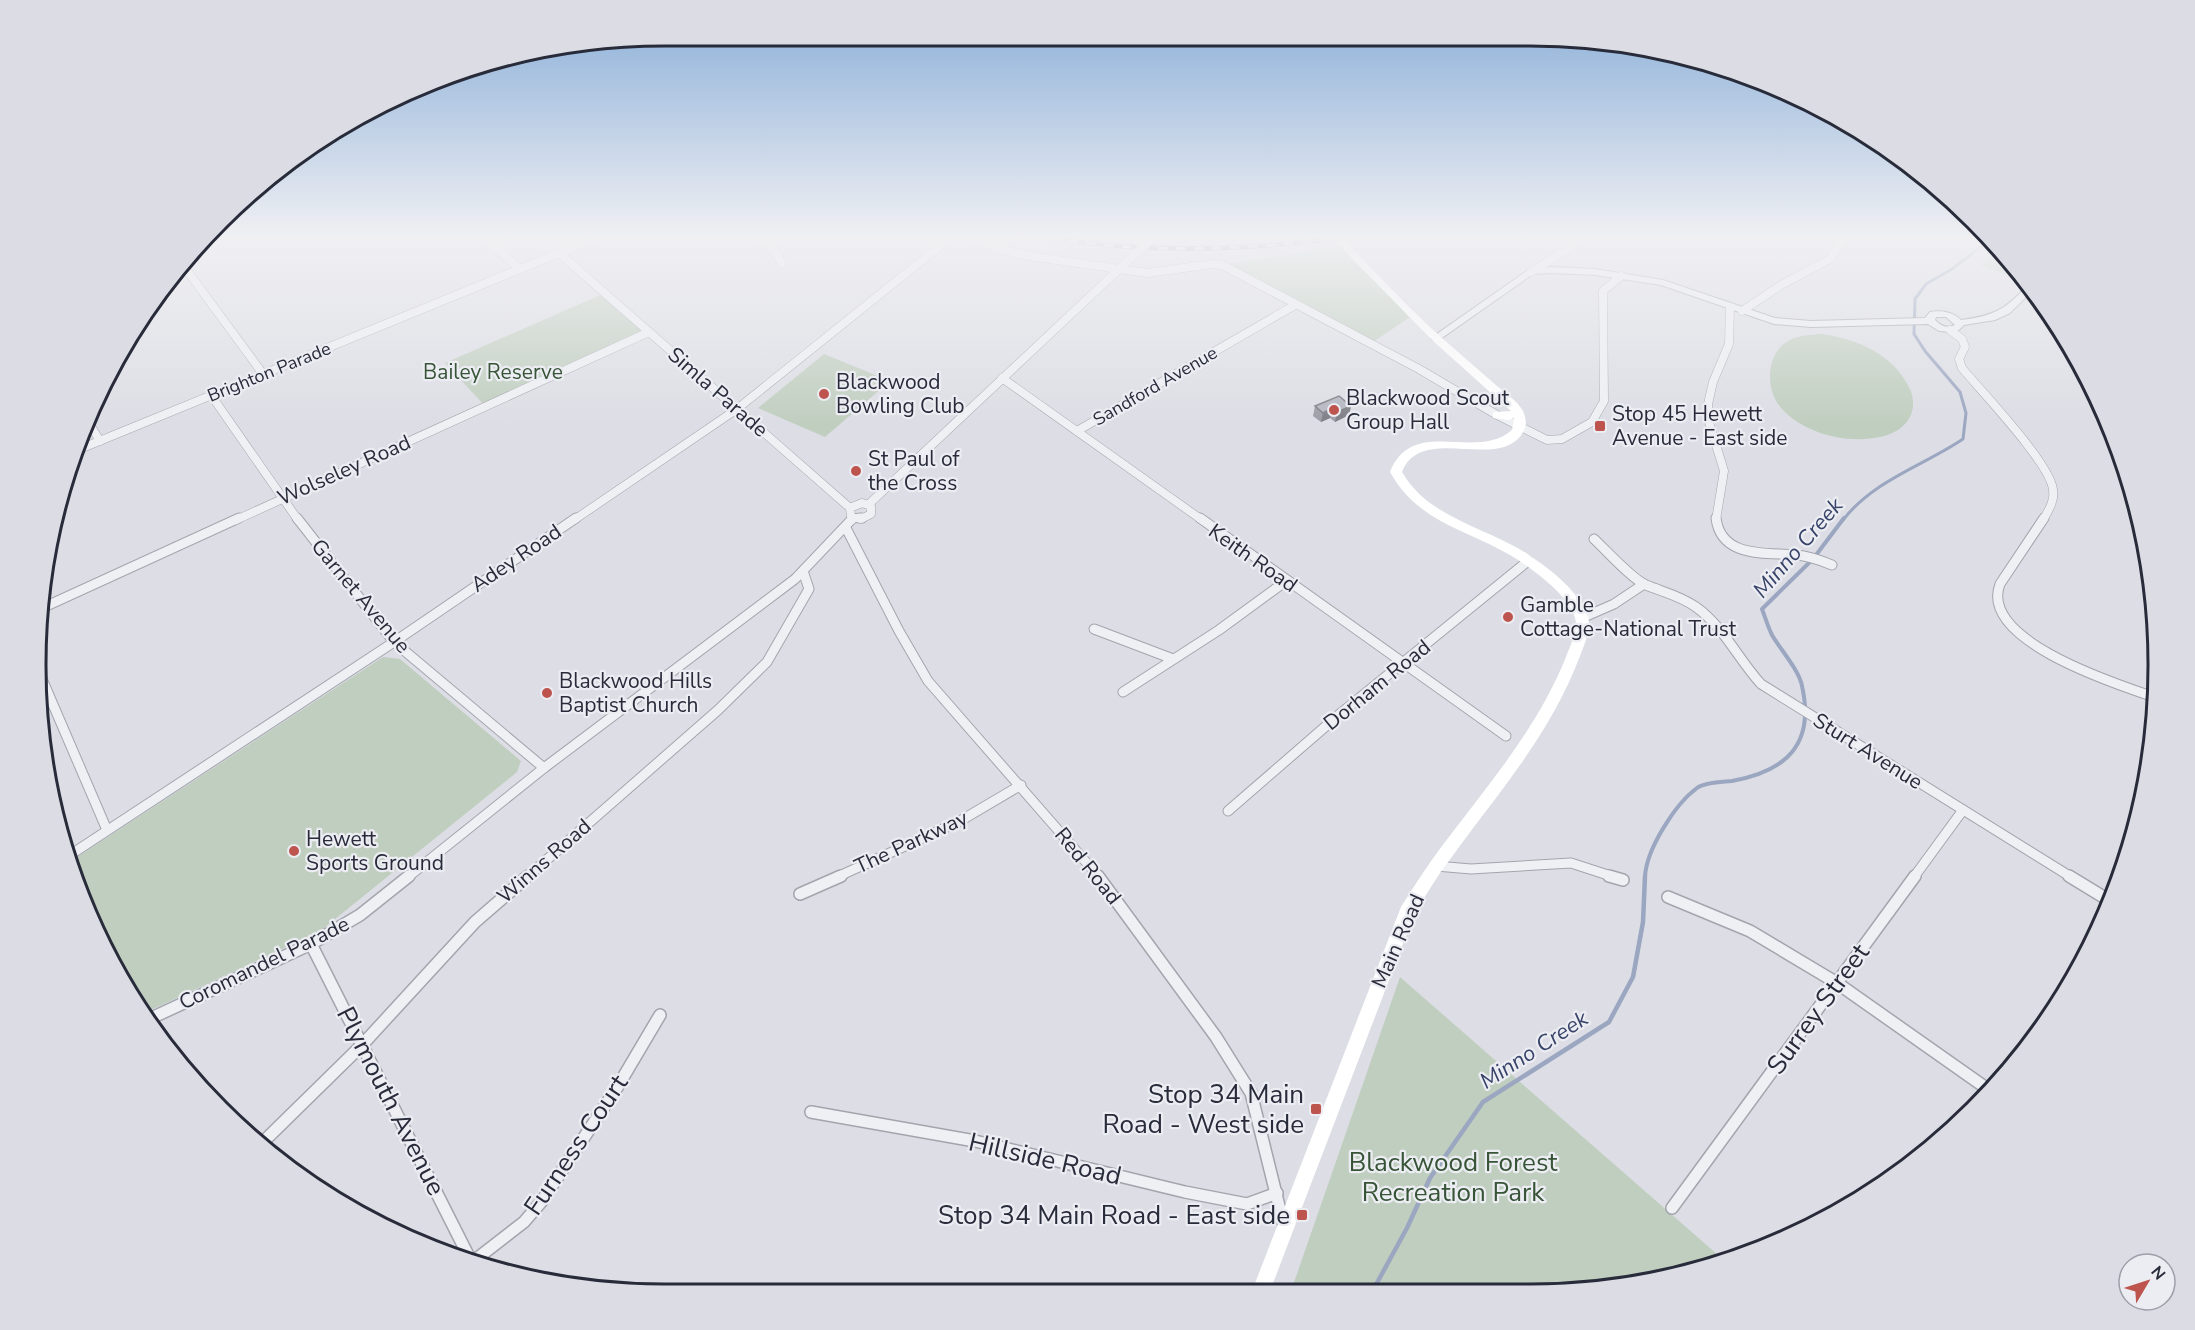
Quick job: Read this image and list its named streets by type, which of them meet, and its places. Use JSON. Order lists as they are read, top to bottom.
{
  "streets": {
    "main road": ["Main Road"],
    "street": [
      "Brighton Parade",
      "Sandford Avenue",
      "Simla Parade",
      "Wolseley Road",
      "Adey Road",
      "Keith Road",
      "Garnet Avenue",
      "Dorham Road",
      "Sturt Avenue",
      "The Parkway",
      "Winns Road",
      "Red Road",
      "Coromandel Parade",
      "Surrey Street",
      "Plymouth Avenue",
      "Furness Court",
      "Hillside Road"
    ]
  },
  "crossings": [
    ["Brighton Parade", "Garnet Avenue"],
    ["Sandford Avenue", "Keith Road"],
    ["Simla Parade", "Wolseley Road"],
    ["Simla Parade", "Adey Road"],
    ["Simla Parade", "Coromandel Parade"],
    ["Wolseley Road", "Garnet Avenue"],
    ["Adey Road", "Garnet Avenue"],
    ["Keith Road", "Dorham Road"],
    ["Garnet Avenue", "Coromandel Parade"],
    ["Sturt Avenue", "Surrey Street"],
    ["The Parkway", "Red Road"],
    ["Winns Road", "Plymouth Avenue"],
    ["Red Road", "Main Road"],
    ["Red Road", "Coromandel Parade"],
    ["Red Road", "Hillside Road"],
    ["Coromandel Parade", "Plymouth Avenue"]
  ],
  "water": ["Minno Creek"],
  "parks": ["Bailey Reserve", "Blackwood Forest Recreation Park"],
  "places": {
    "other": [
      "Blackwood Bowling Club",
      "Blackwood Scout Group Hall",
      "St Paul of the Cross",
      "Gamble Cottage-National Trust",
      "Blackwood Hills Baptist Church",
      "Hewett Sports Ground"
    ],
    "transit": ["Stop 45 Hewett Avenue - East side", "Stop 34 Main Road - West side", "Stop 34 Main Road - East side"]
  },
  "north": "top right"
}
